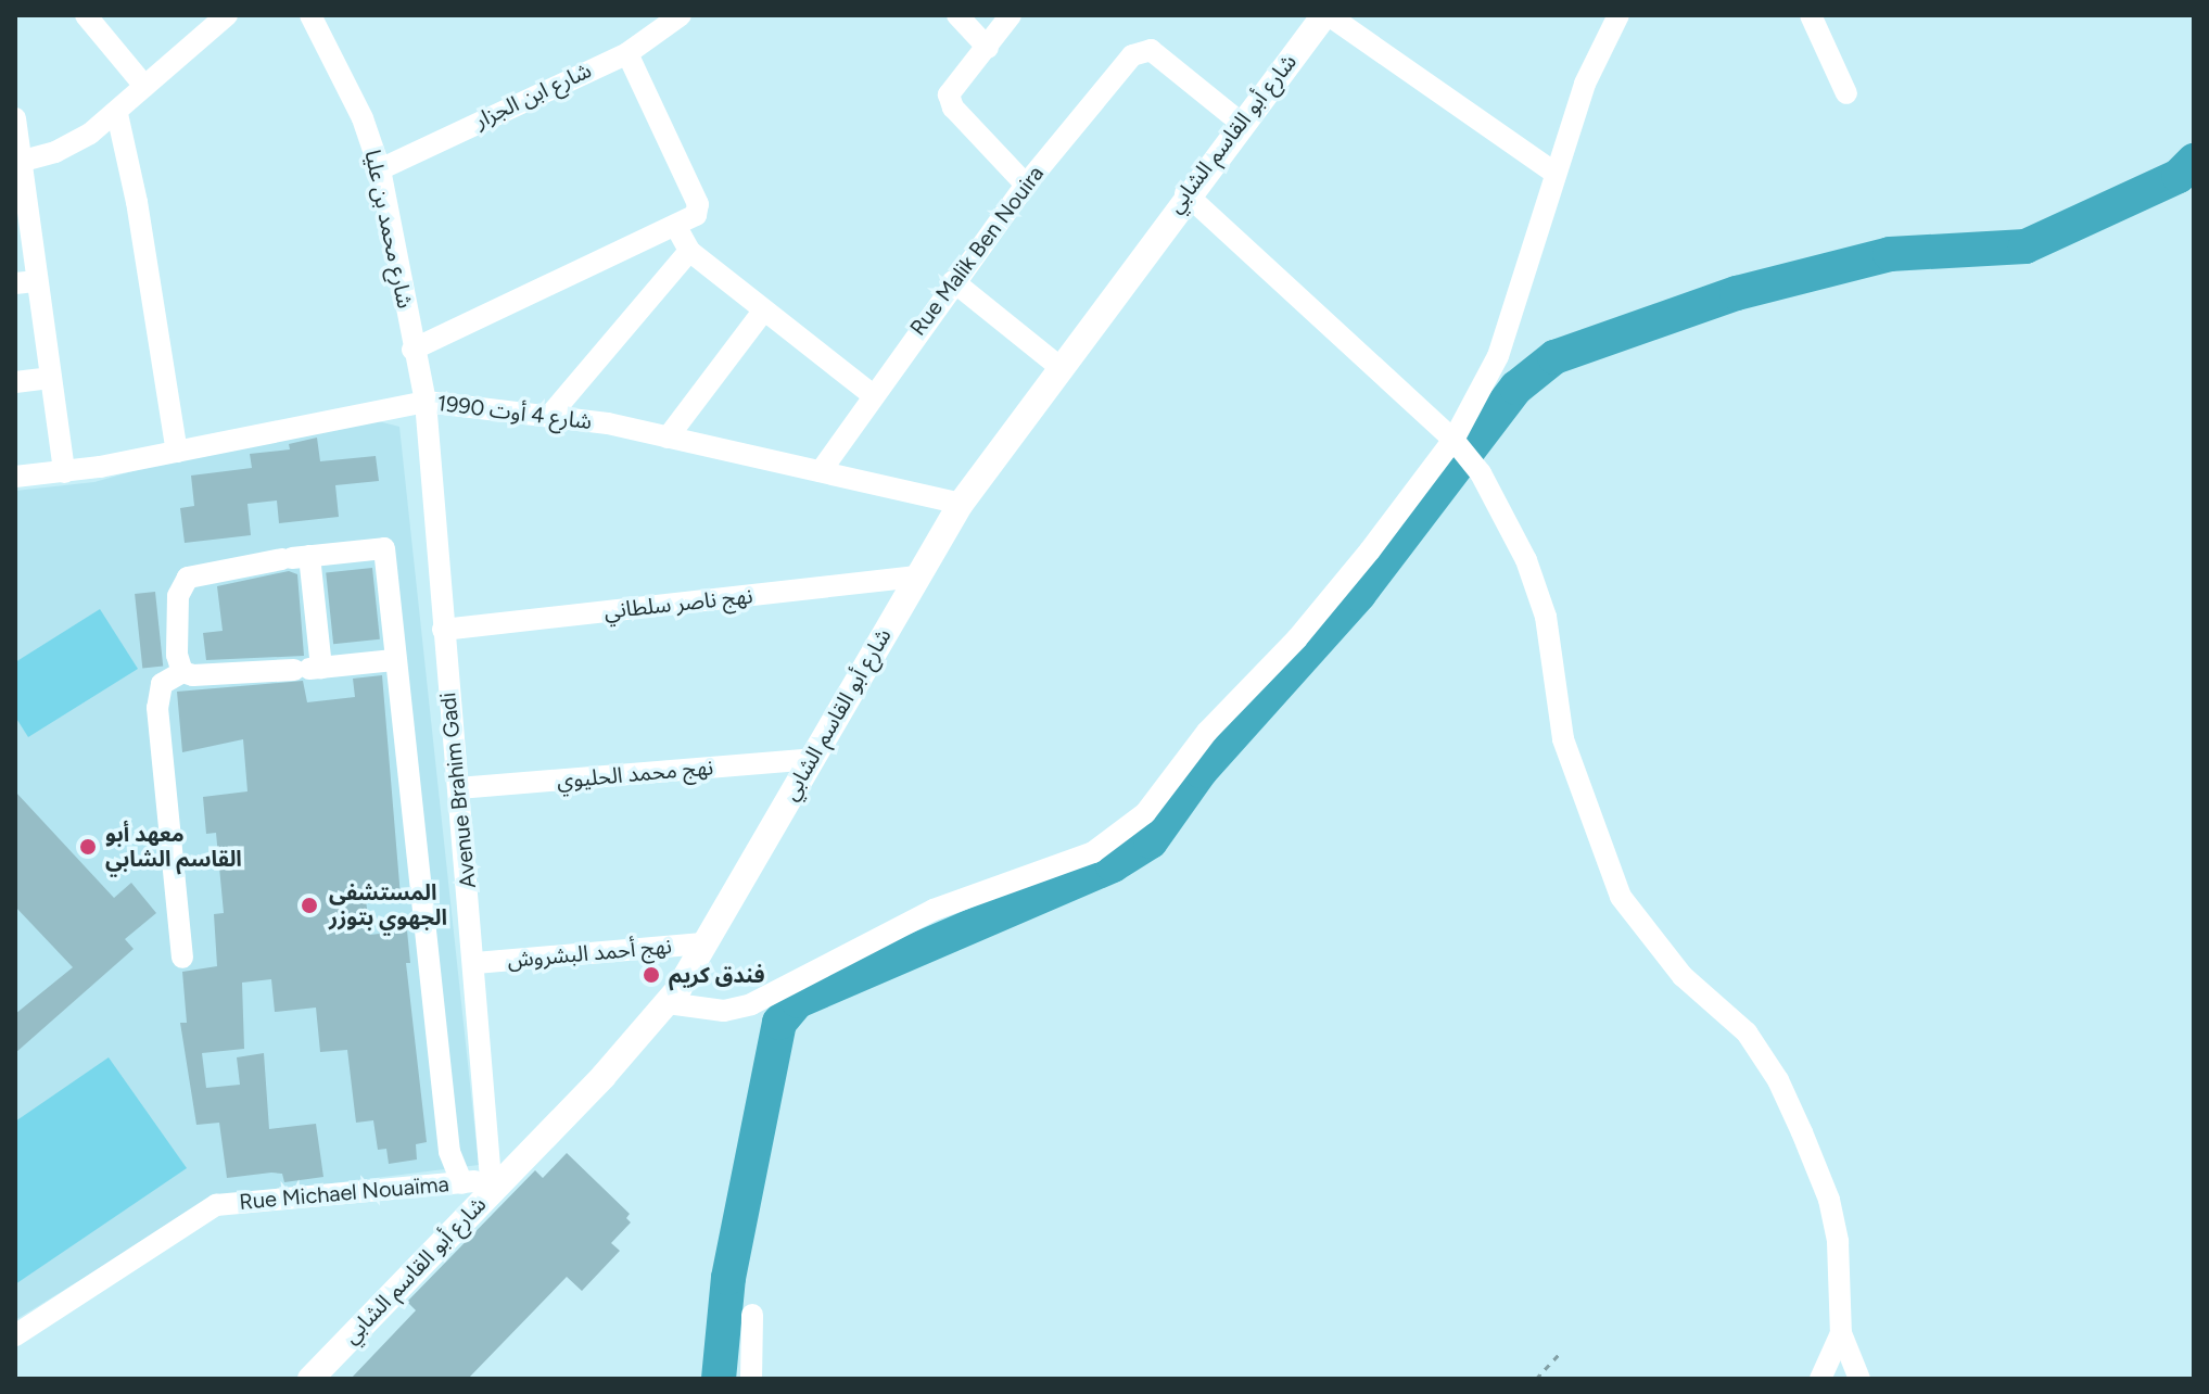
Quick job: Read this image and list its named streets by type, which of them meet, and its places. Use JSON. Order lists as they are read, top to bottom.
{
  "streets": {
    "main road": ["شارع أبو القاسم الشابي"],
    "street": [
      "شارع ابن الجزار",
      "شارع محمد بن عليا",
      "Rue Malik Ben Nouira",
      "شارع 4 أوت 1990",
      "نهج ناصر سلطاني",
      "نهج محمد الحليوي",
      "Avenue Brahim Gadi",
      "نهج أحمد البشروش",
      "Rue Michael Nouaïma"
    ]
  },
  "crossings": [
    ["شارع ابن الجزار", "شارع محمد بن عليا"],
    ["شارع أبو القاسم الشابي", "Rue Malik Ben Nouira"],
    ["شارع أبو القاسم الشابي", "شارع 4 أوت 1990"],
    ["شارع أبو القاسم الشابي", "نهج ناصر سلطاني"],
    ["شارع أبو القاسم الشابي", "نهج محمد الحليوي"],
    ["شارع أبو القاسم الشابي", "Avenue Brahim Gadi"],
    ["شارع أبو القاسم الشابي", "نهج أحمد البشروش"],
    ["شارع أبو القاسم الشابي", "Rue Michael Nouaïma"],
    ["شارع محمد بن عليا", "شارع 4 أوت 1990"],
    ["شارع محمد بن عليا", "Avenue Brahim Gadi"],
    ["Rue Malik Ben Nouira", "شارع 4 أوت 1990"],
    ["شارع 4 أوت 1990", "Avenue Brahim Gadi"],
    ["نهج ناصر سلطاني", "Avenue Brahim Gadi"],
    ["نهج محمد الحليوي", "Avenue Brahim Gadi"],
    ["Avenue Brahim Gadi", "نهج أحمد البشروش"],
    ["Avenue Brahim Gadi", "Rue Michael Nouaïma"]
  ],
  "places": ["معهد أبو القاسم الشابي", "المستشفى الجهوي بتوزر", "فندق كريم"]
}
